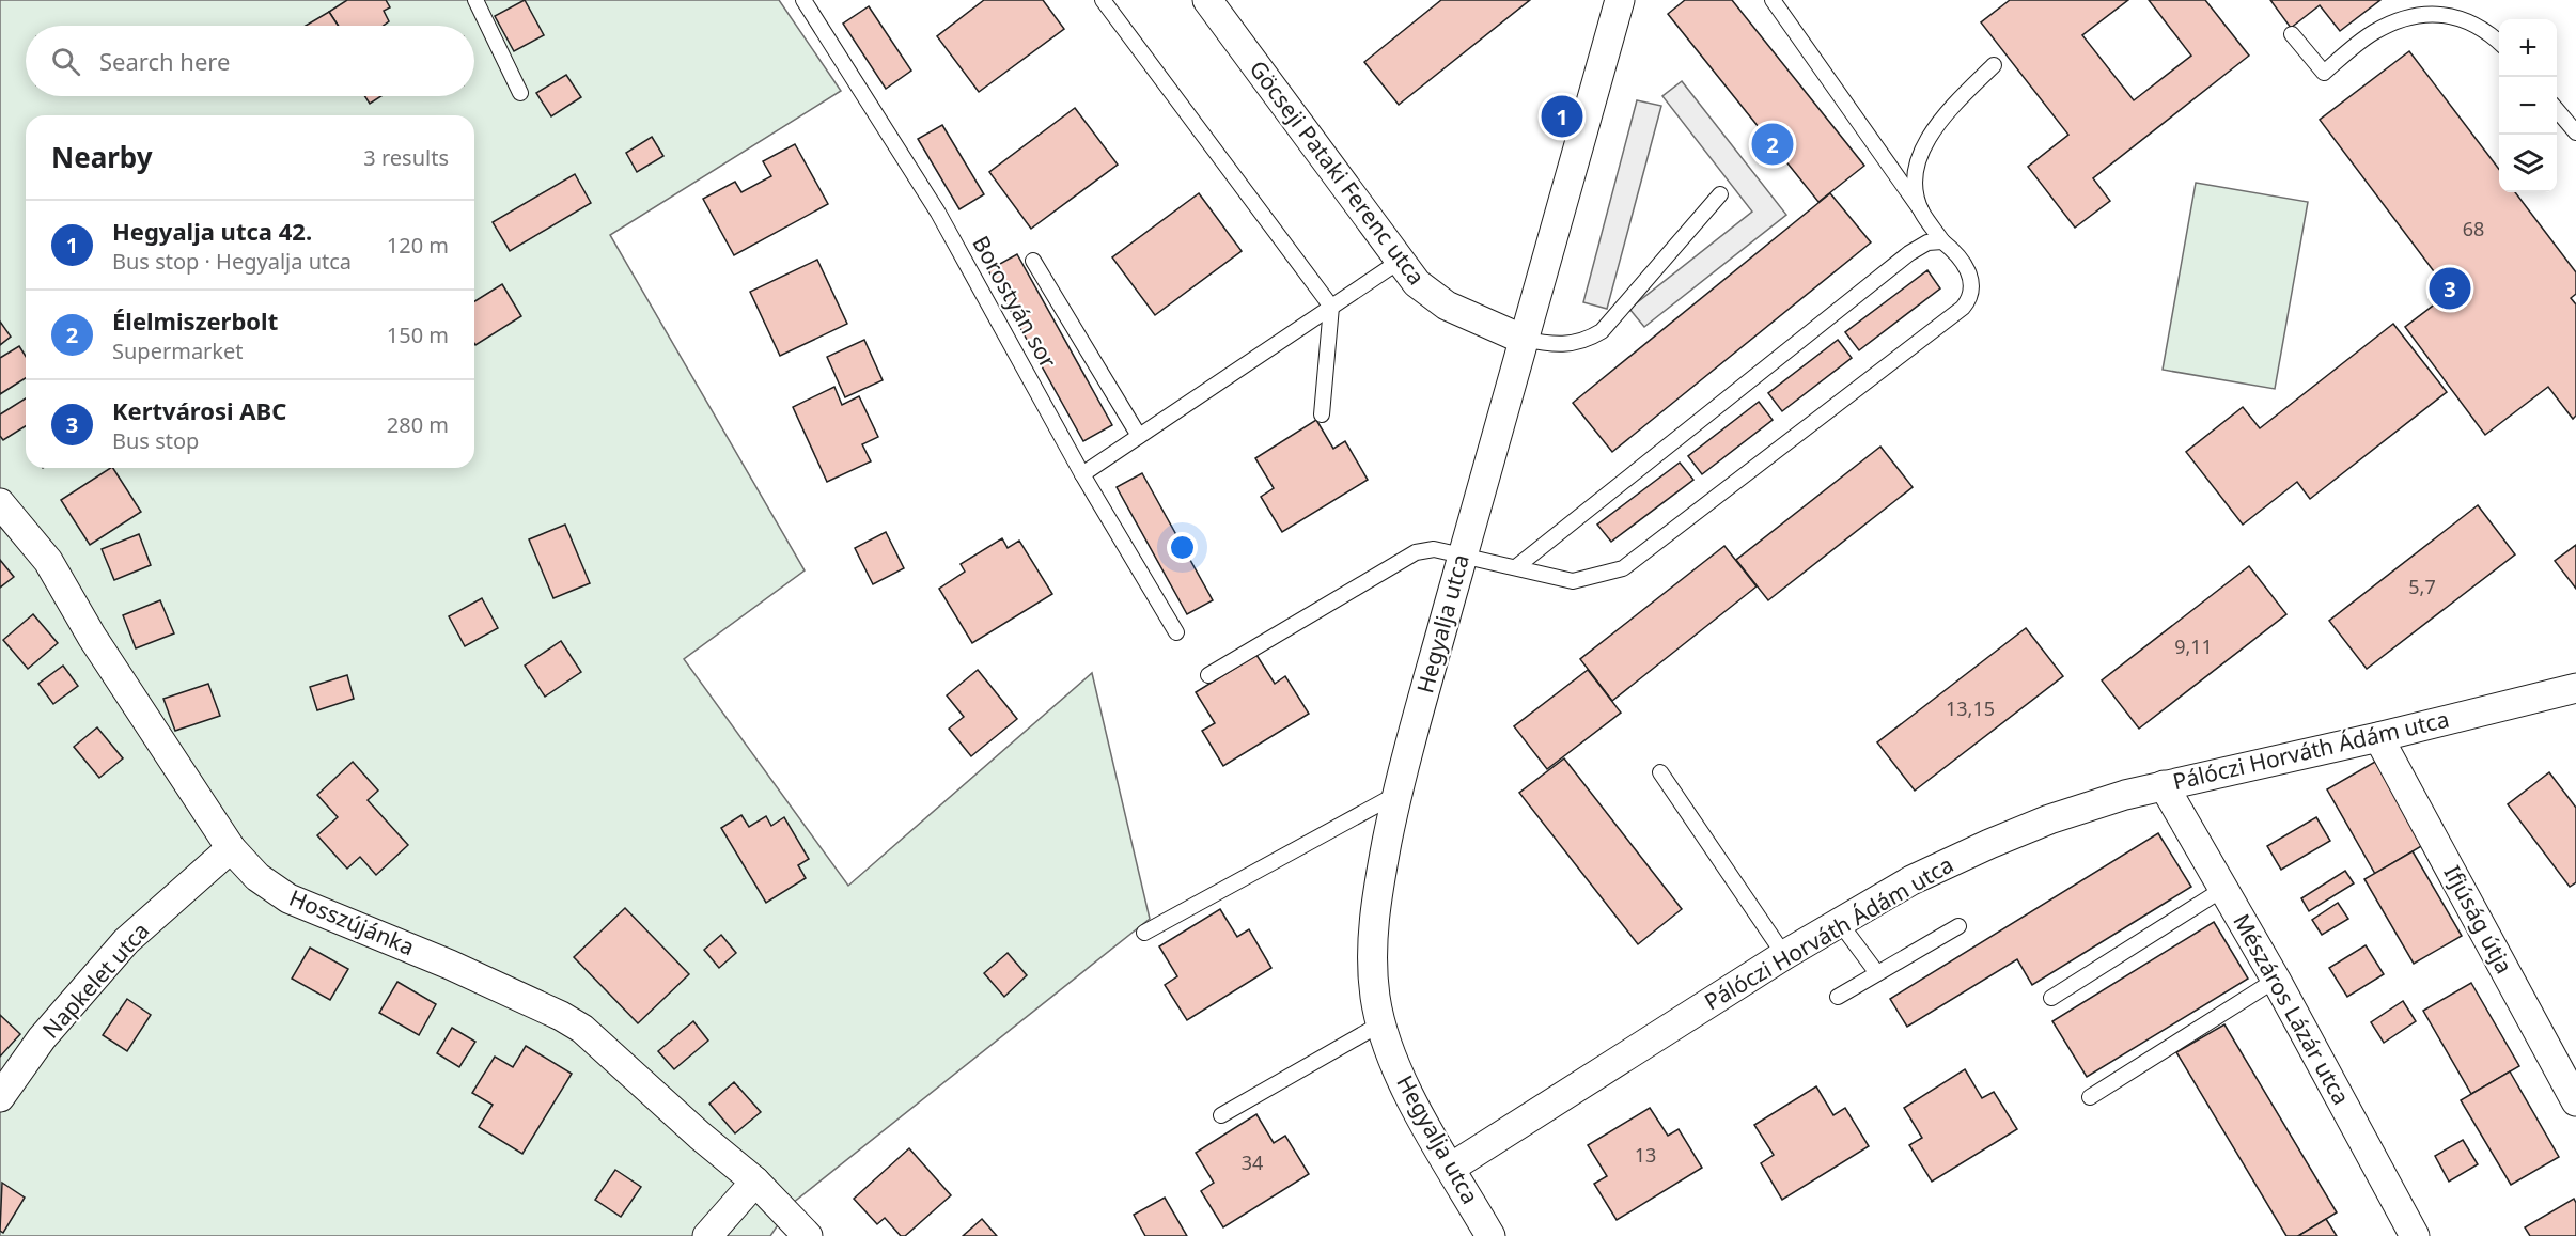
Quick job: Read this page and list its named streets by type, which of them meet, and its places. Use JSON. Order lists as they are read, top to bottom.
{
  "streets": {
    "street": [
      "Göcseji Pataki Ferenc utca",
      "Hegyalja utca",
      "Pálóczi Horváth Ádám utca",
      "Ifjúság útja",
      "Hosszújánka",
      "Napkelet utca",
      "Mészáros Lázár utca"
    ],
    "lane": ["Borostyán sor"]
  },
  "crossings": [
    ["Göcseji Pataki Ferenc utca", "Hegyalja utca"],
    ["Hegyalja utca", "Pálóczi Horváth Ádám utca"],
    ["Pálóczi Horváth Ádám utca", "Ifjúság útja"],
    ["Pálóczi Horváth Ádám utca", "Mészáros Lázár utca"],
    ["Hosszújánka", "Napkelet utca"]
  ],
  "house_numbers": [
    "68",
    "5,7",
    "9,11",
    "13,15",
    "13",
    "34"
  ],
  "page": {
    "map_buttons": ["+", "−"],
    "search": "Search here",
    "pins": ["1", "2", "3"],
    "heading": ["Nearby", "3 results"],
    "list": [
      {
        "mark": "1",
        "name": "Hegyalja utca 42.",
        "note": "Bus stop · Hegyalja utca",
        "value": "120 m"
      },
      {
        "mark": "2",
        "name": "Élelmiszerbolt",
        "note": "Supermarket",
        "value": "150 m"
      },
      {
        "mark": "3",
        "name": "Kertvárosi ABC",
        "note": "Bus stop",
        "value": "280 m"
      }
    ]
  }
}
